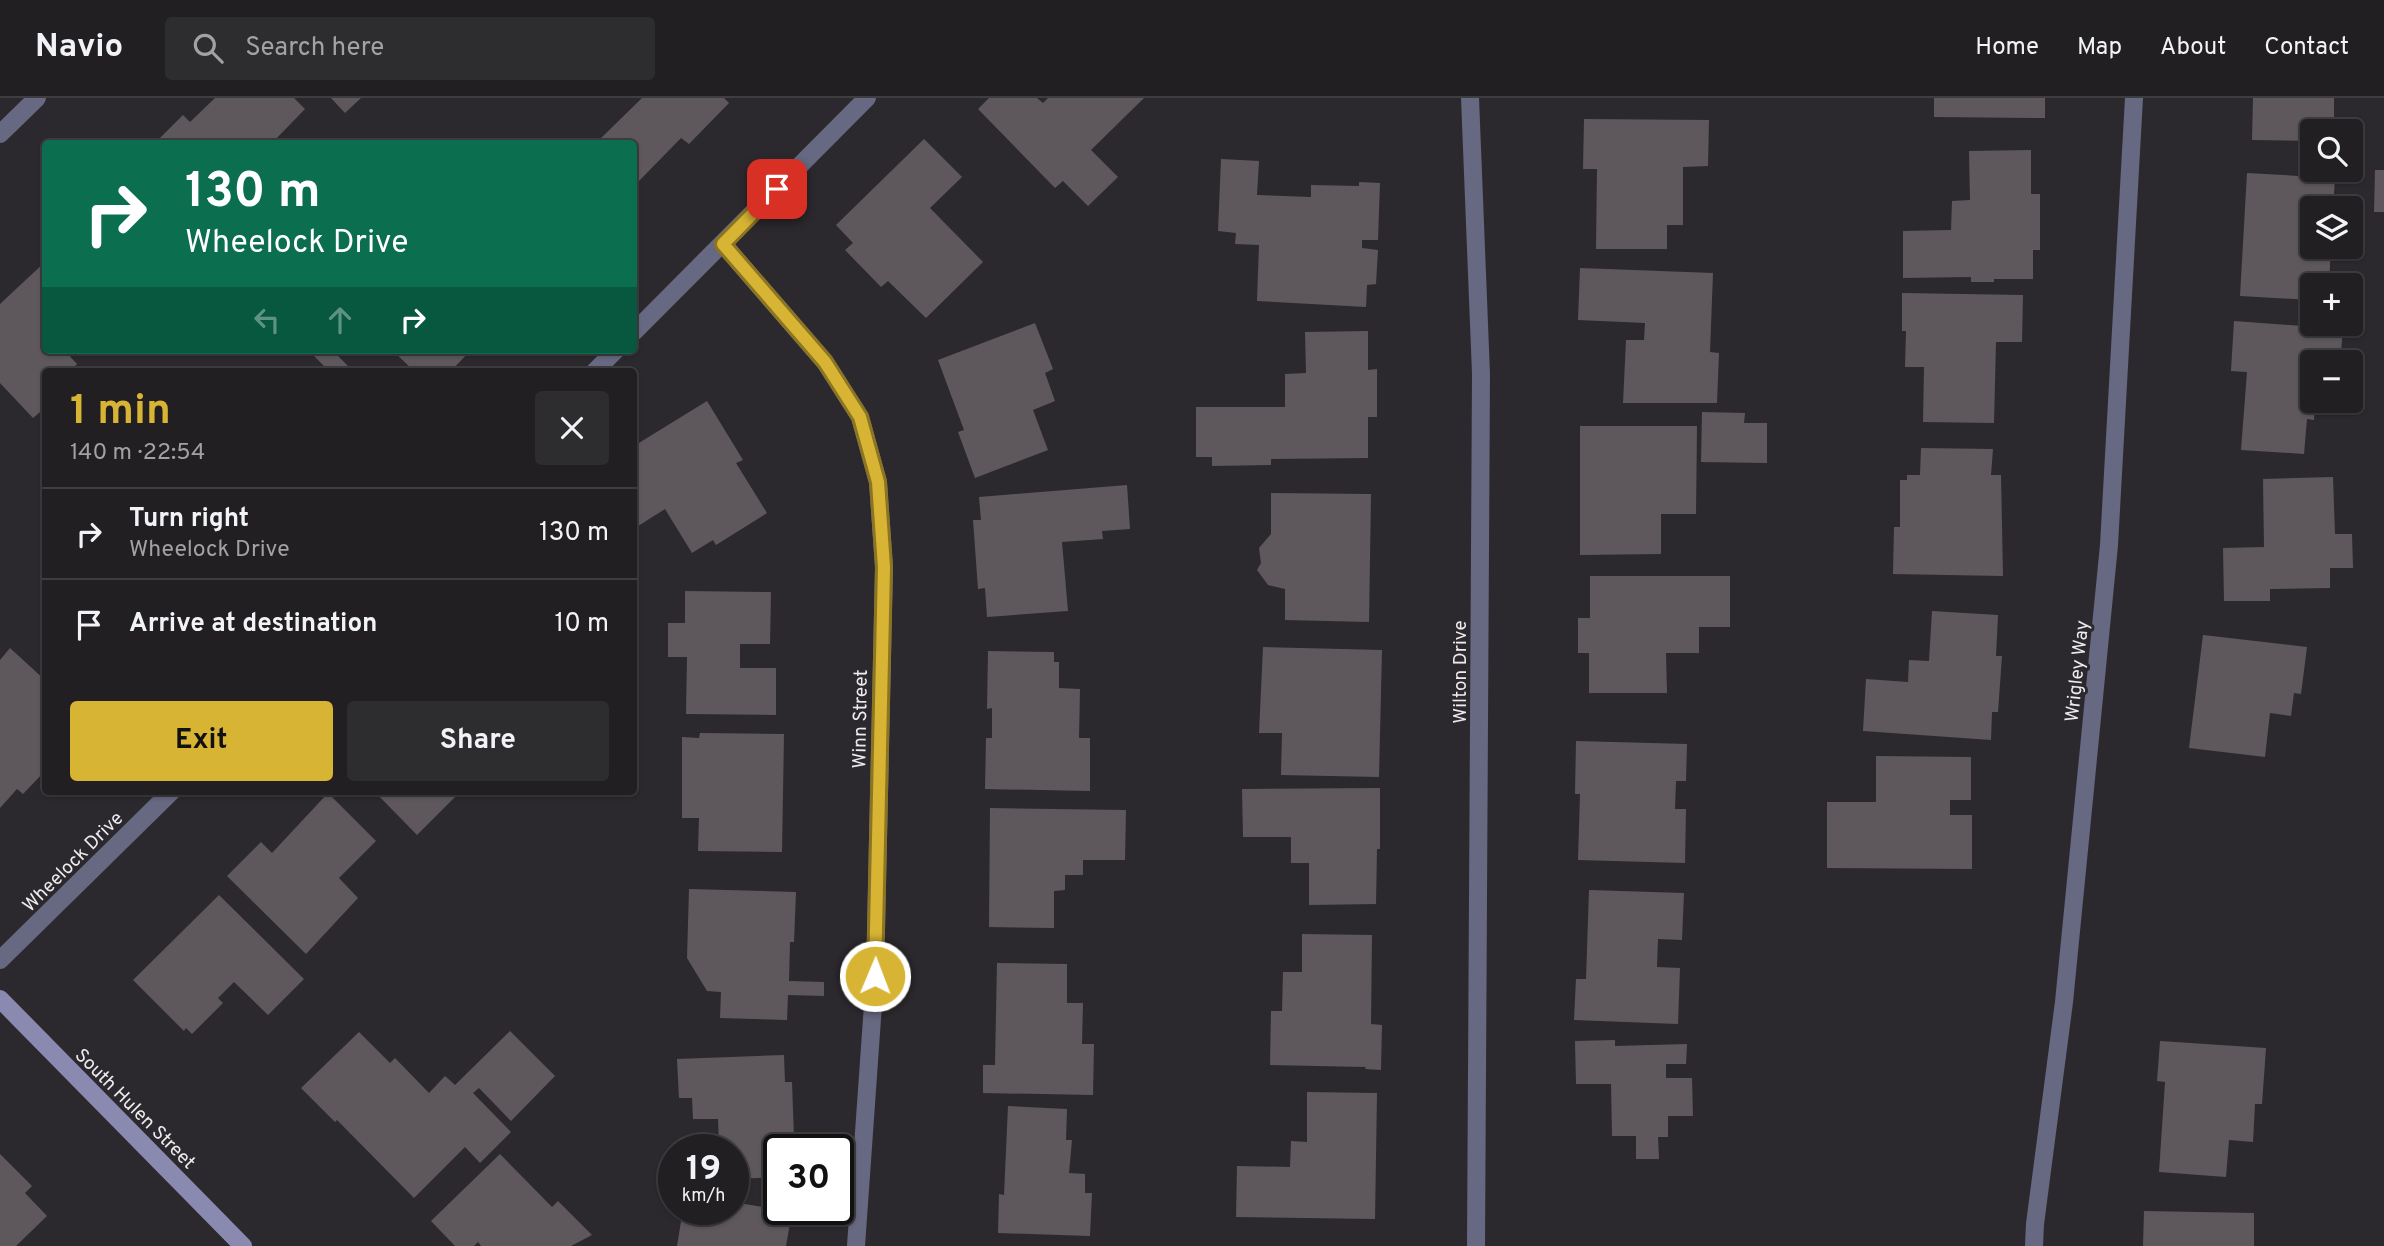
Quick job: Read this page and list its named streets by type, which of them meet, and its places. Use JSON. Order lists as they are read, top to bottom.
{
  "streets": {
    "main road": ["South Hulen Street"],
    "street": [
      "Wrigley Way",
      "Wilton Drive",
      "Winn Street",
      "Wheelock Drive"
    ]
  },
  "page": {
    "header": "Navio",
    "search": "Search here",
    "nav": [
      "Home",
      "Map",
      "About",
      "Contact"
    ],
    "map_buttons": ["+", "−"],
    "turn": ["130 m", "Wheelock Drive"],
    "heading": ["1 min", "140 m · 22:54"],
    "list": [
      {
        "name": "Turn right",
        "note": "Wheelock Drive",
        "value": "130 m"
      },
      {
        "name": "Arrive at destination",
        "value": "10 m"
      }
    ],
    "buttons": ["Exit", "Share"],
    "speed": "19 km/h",
    "limit": "30"
  }
}
